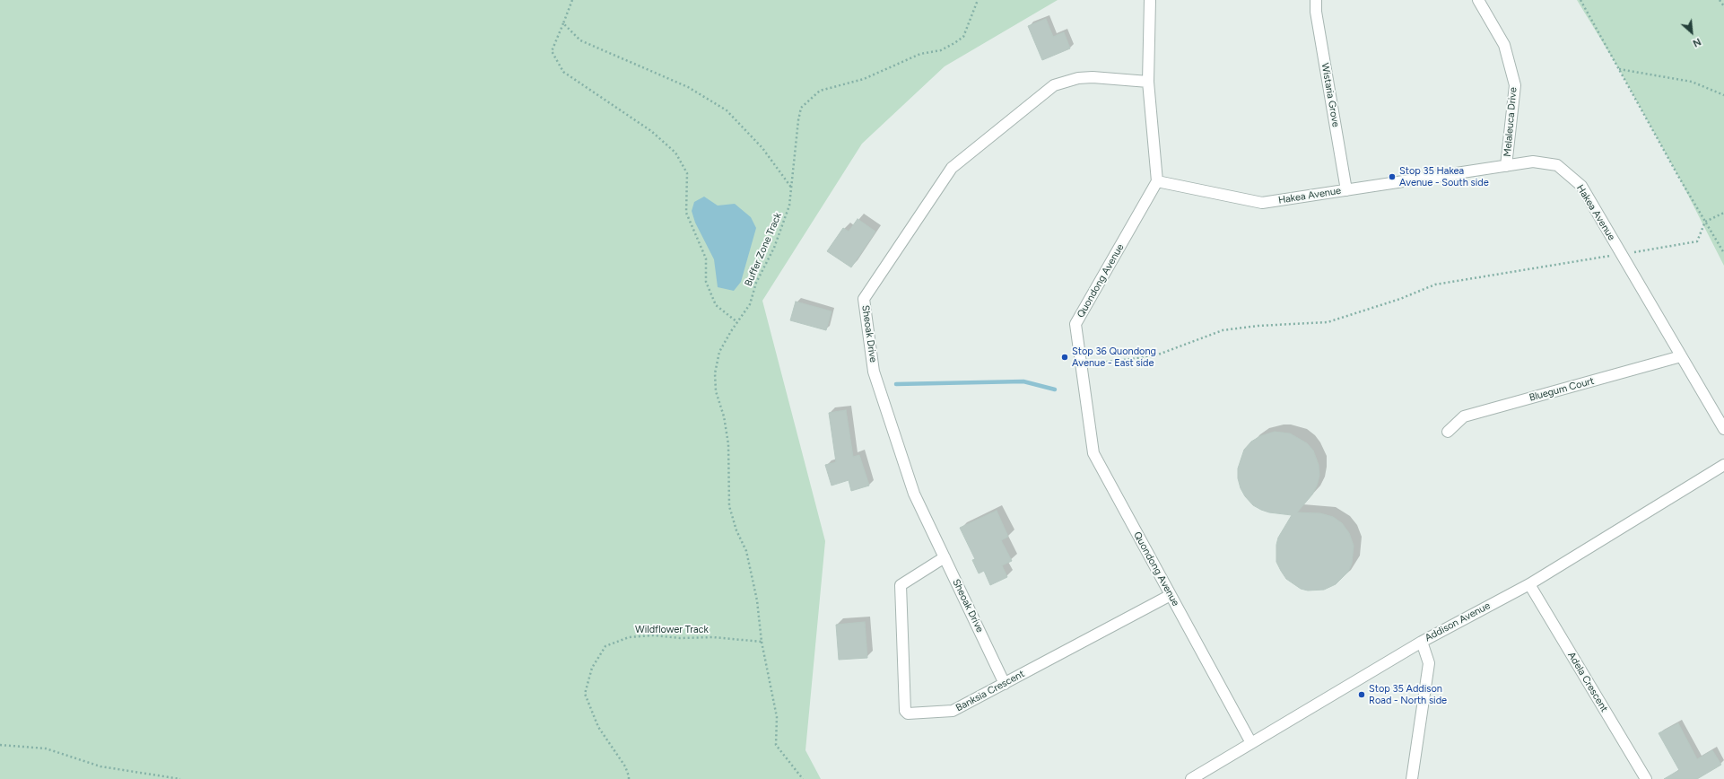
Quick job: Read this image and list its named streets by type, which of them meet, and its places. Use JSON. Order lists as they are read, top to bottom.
{
  "streets": {
    "street": [
      "Wistaria Grove",
      "Melaleuca Drive",
      "Hakea Avenue",
      "Quondong Avenue",
      "Sheoak Drive",
      "Bluegum Court",
      "Addison Avenue",
      "Adela Crescent",
      "Banksia Crescent"
    ],
    "path": ["Buffer Zone Track", "Wildflower Track"]
  },
  "crossings": [
    ["Wistaria Grove", "Hakea Avenue"],
    ["Melaleuca Drive", "Hakea Avenue"],
    ["Hakea Avenue", "Quondong Avenue"],
    ["Hakea Avenue", "Bluegum Court"],
    ["Buffer Zone Track", "Wildflower Track"],
    ["Quondong Avenue", "Addison Avenue"],
    ["Quondong Avenue", "Banksia Crescent"],
    ["Sheoak Drive", "Banksia Crescent"],
    ["Addison Avenue", "Adela Crescent"]
  ],
  "places": ["Stop 35 Hakea Avenue - South side", "Stop 36 Quondong Avenue - East side", "Stop 35 Addison Road - North side"],
  "north": "bottom right"
}
